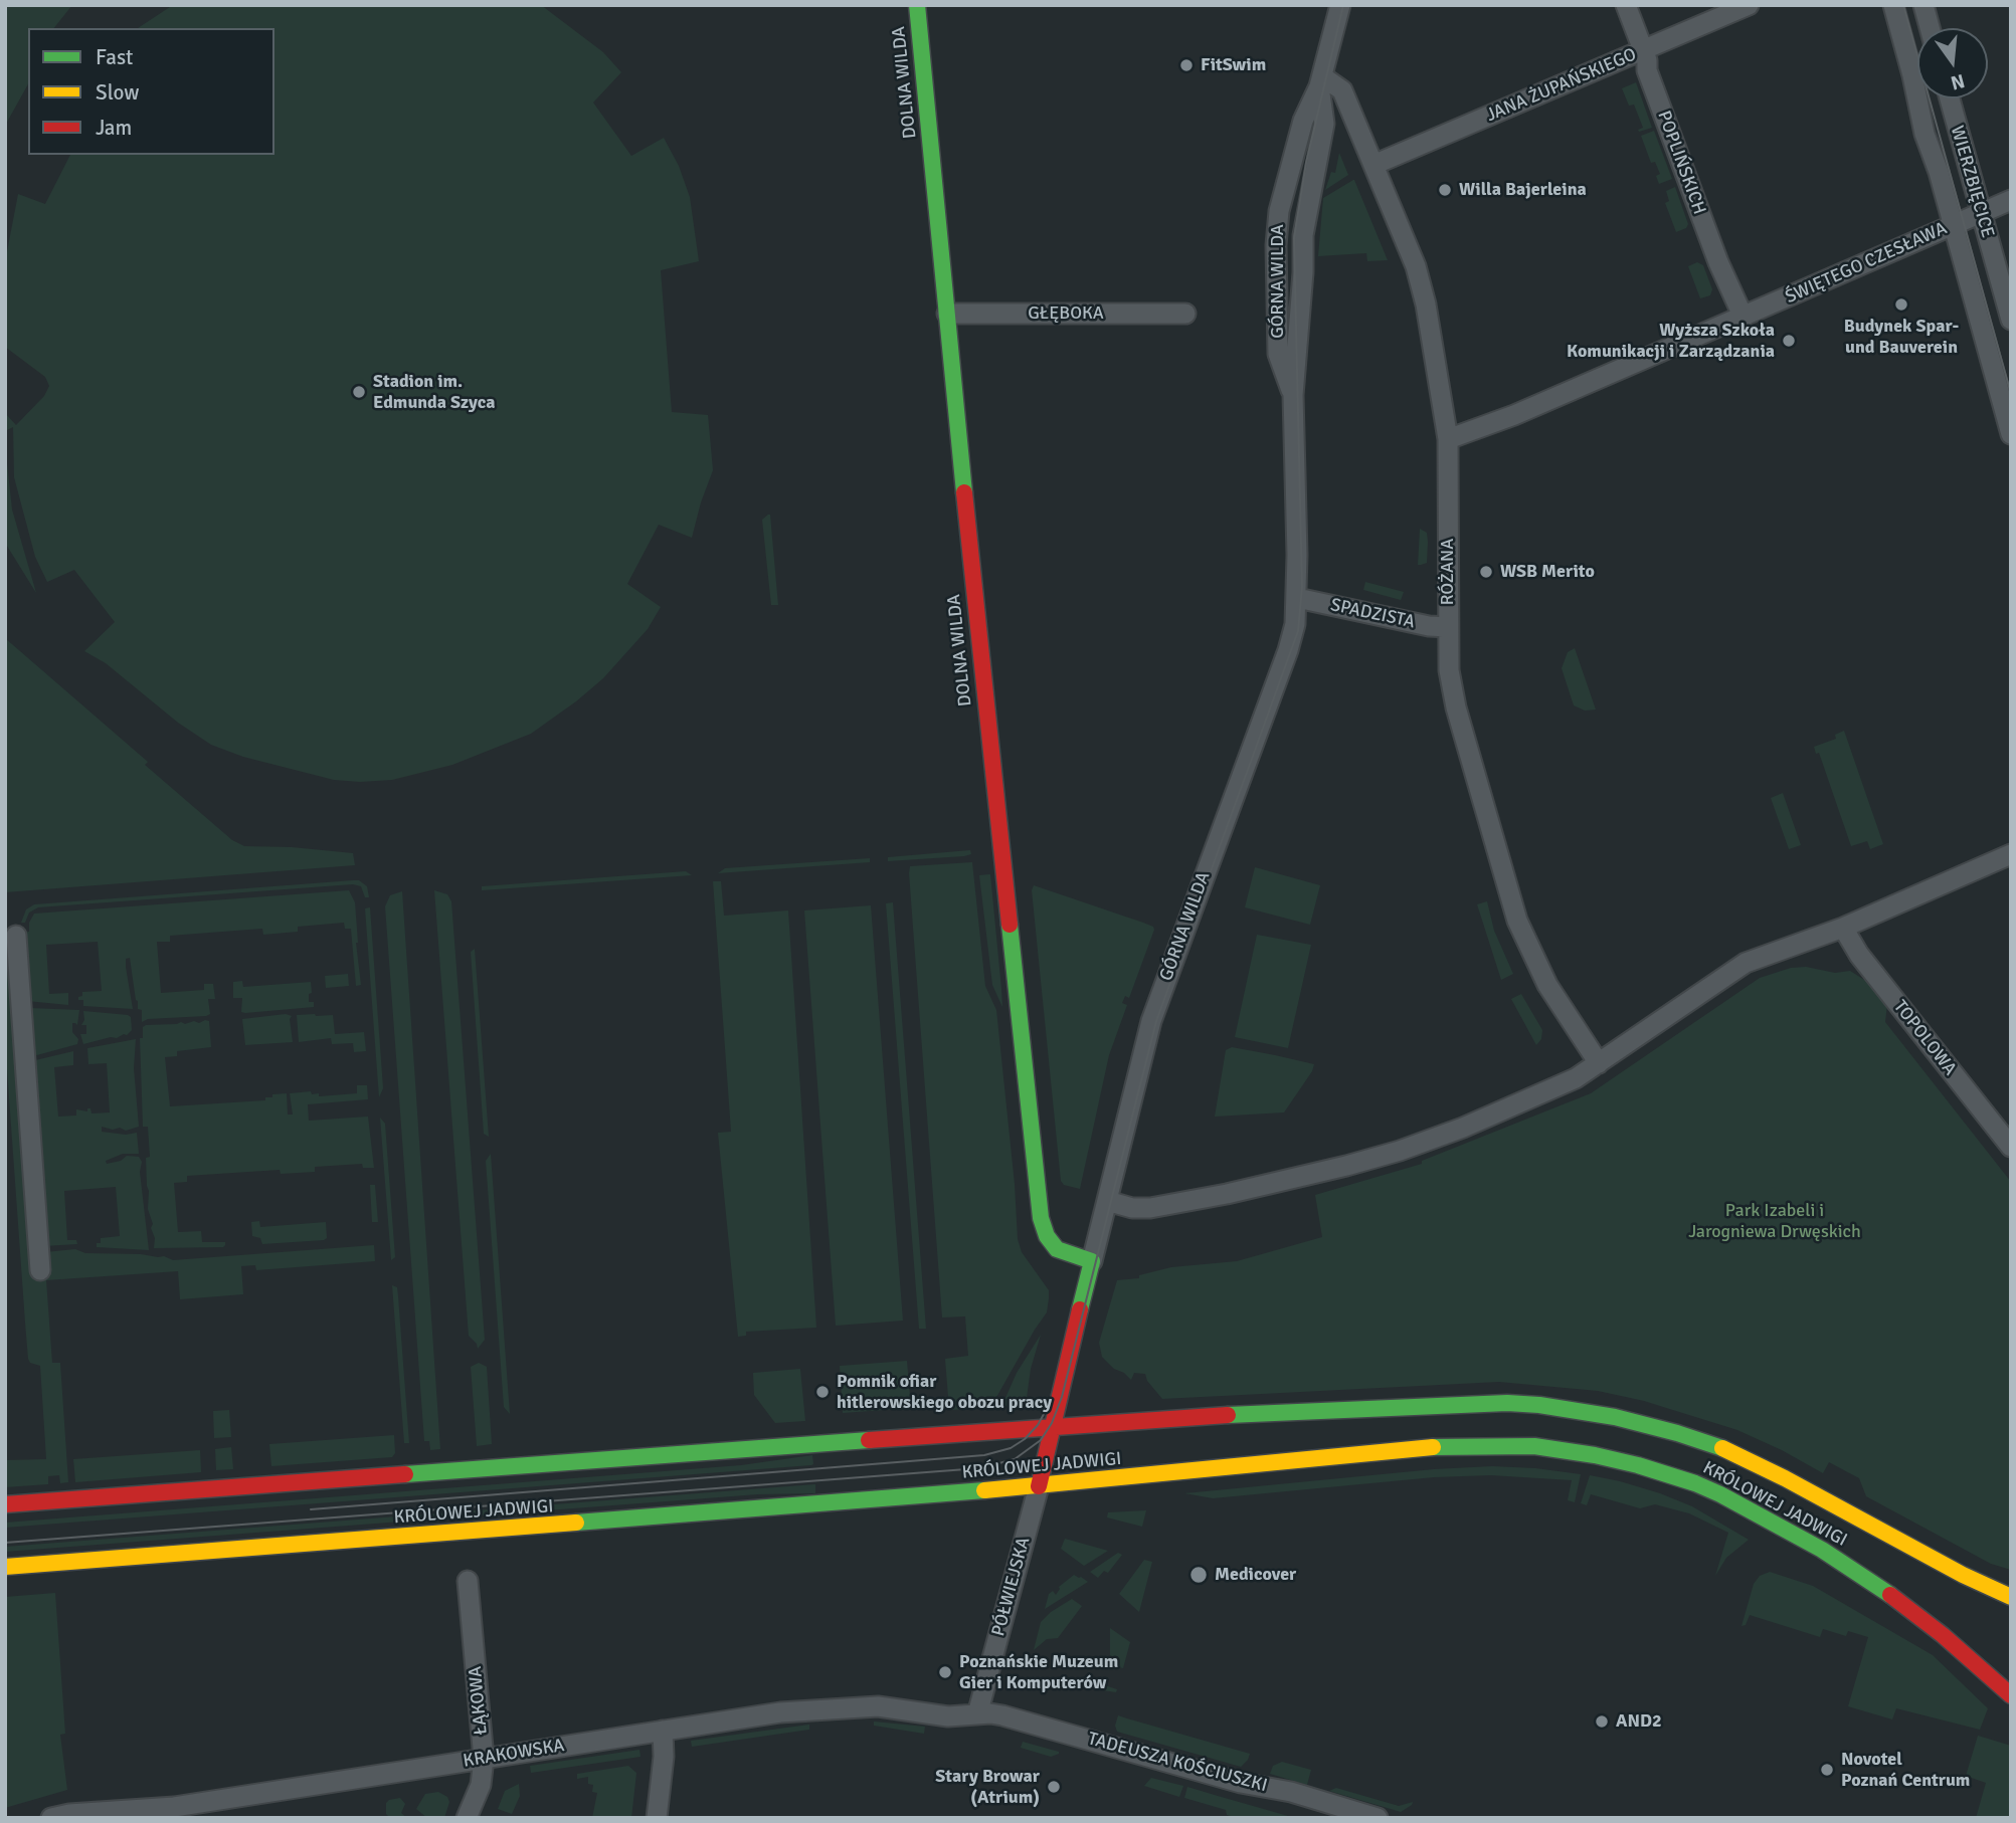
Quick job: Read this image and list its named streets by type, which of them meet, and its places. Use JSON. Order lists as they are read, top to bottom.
{
  "streets": {
    "street": [
      "DOLNA WILDA",
      "JANA ŻUPAŃSKIEGO",
      "POPLIŃSKICH",
      "WIERZBIĘCICE",
      "ŚWIĘTEGO CZESŁAWA",
      "GÓRNA WILDA",
      "GŁĘBOKA",
      "RÓŻANA",
      "SPADZISTA",
      "TOPOLOWA",
      "KRÓLOWEJ JADWIGI",
      "PÓŁWIEJSKA",
      "ŁĄKOWA",
      "KRAKOWSKA",
      "TADEUSZA KOŚCIUSZKI"
    ]
  },
  "crossings": [
    ["DOLNA WILDA", "GÓRNA WILDA"],
    ["DOLNA WILDA", "GŁĘBOKA"],
    ["JANA ŻUPAŃSKIEGO", "POPLIŃSKICH"],
    ["JANA ŻUPAŃSKIEGO", "RÓŻANA"],
    ["POPLIŃSKICH", "ŚWIĘTEGO CZESŁAWA"],
    ["WIERZBIĘCICE", "ŚWIĘTEGO CZESŁAWA"],
    ["ŚWIĘTEGO CZESŁAWA", "RÓŻANA"],
    ["GÓRNA WILDA", "RÓŻANA"],
    ["GÓRNA WILDA", "SPADZISTA"],
    ["GÓRNA WILDA", "KRÓLOWEJ JADWIGI"],
    ["GÓRNA WILDA", "PÓŁWIEJSKA"],
    ["RÓŻANA", "SPADZISTA"],
    ["KRÓLOWEJ JADWIGI", "PÓŁWIEJSKA"],
    ["PÓŁWIEJSKA", "KRAKOWSKA"],
    ["PÓŁWIEJSKA", "TADEUSZA KOŚCIUSZKI"],
    ["ŁĄKOWA", "KRAKOWSKA"],
    ["KRAKOWSKA", "TADEUSZA KOŚCIUSZKI"]
  ],
  "parks": ["Park Izabeli i Jarogniewa Drwęskich"],
  "places": [
    "FitSwim",
    "Willa Bajerleina",
    "Budynek Spar- und Bauverein",
    "Wyższa Szkoła Komunikacji i Zarządzania",
    "Stadion im. Edmunda Szyca",
    "WSB Merito",
    "Pomnik ofiar hitlerowskiego obozu pracy",
    "Medicover",
    "Poznańskie Muzeum Gier i Komputerów",
    "AND2",
    "Novotel Poznań Centrum",
    "Stary Browar (Atrium)"
  ],
  "legend": ["Fast", "Slow", "Jam"],
  "north": "bottom"
}
